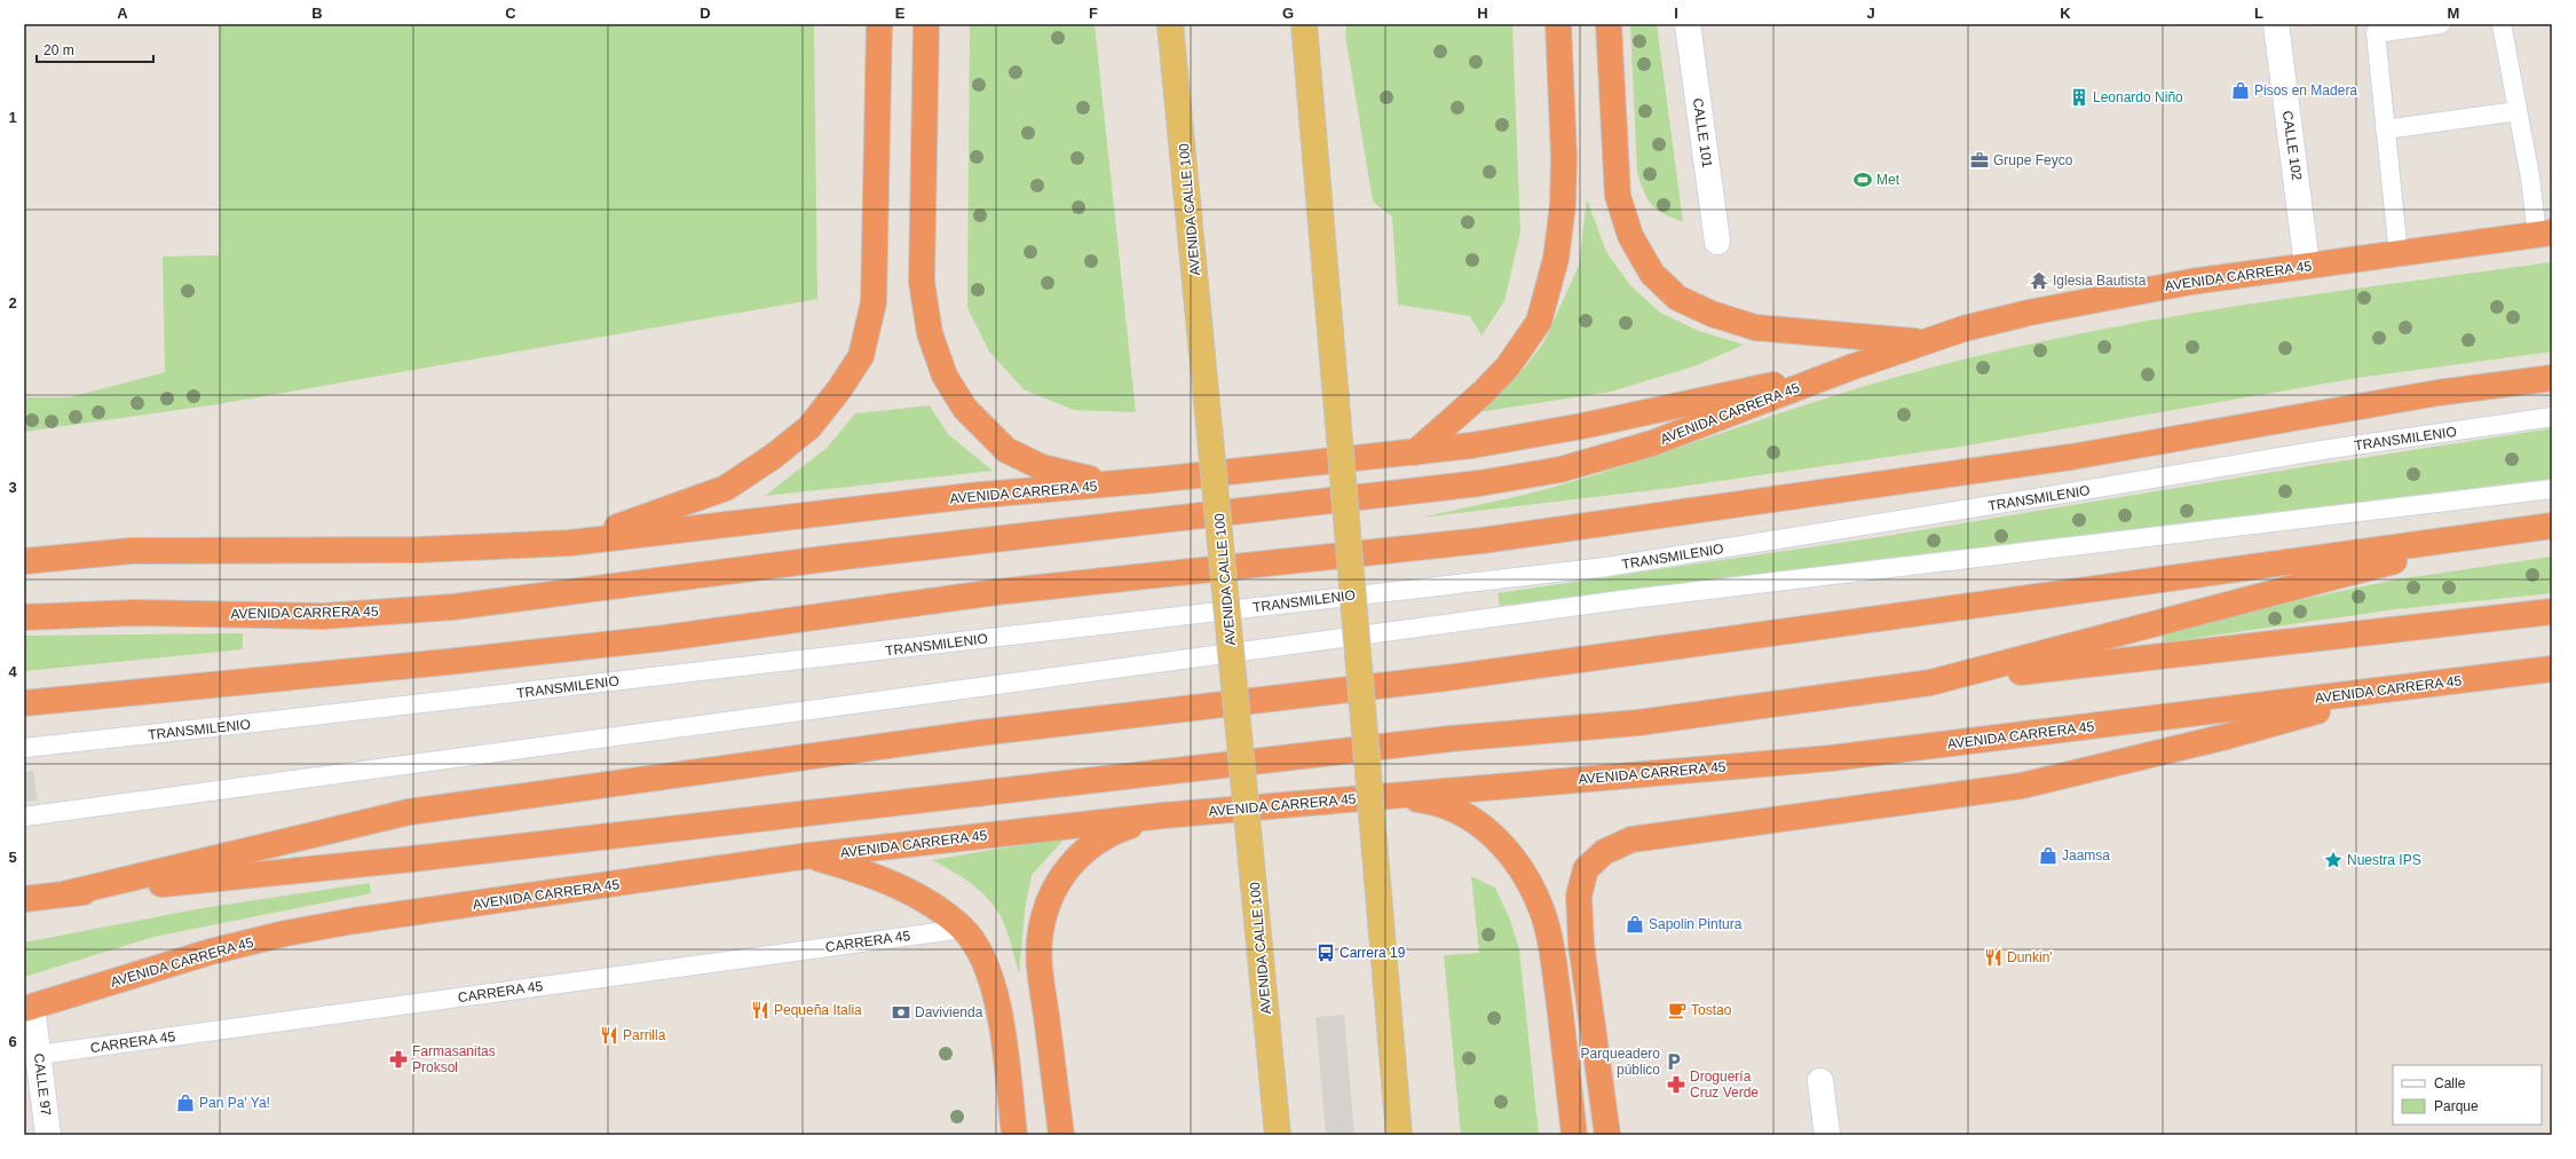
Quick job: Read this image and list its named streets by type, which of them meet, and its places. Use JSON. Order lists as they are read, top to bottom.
{
  "streets": {
    "highway": ["AVENIDA CARRERA 45"],
    "main road": ["AVENIDA CALLE 100"],
    "street": ["CALLE 101", "CALLE 102", "CALLE 97"],
    "lane": ["TRANSMILENIO", "CARRERA 45"]
  },
  "crossings": [
    ["CALLE 102", "AVENIDA CARRERA 45"],
    ["AVENIDA CARRERA 45", "CALLE 97"],
    ["CARRERA 45", "CALLE 97"]
  ],
  "places": {
    "shop": [
      "Pisos en Madera",
      "Jaamsa",
      "Sapolin Pintura",
      "Pan Pa' Ya!"
    ],
    "building": ["Leonardo Niño"],
    "office": ["Grupe Feyco"],
    "sports": ["Met"],
    "temple": ["Iglesia Bautista"],
    "place": ["Nuestra IPS"],
    "bus stop": ["Carrera 19"],
    "restaurant": ["Dunkin'", "Pequeña Italia", "Parrilla"],
    "cafe": ["Tostao"],
    "bank": ["Davivienda"],
    "pharmacy": ["Farmasanitas Proksol", "Droguería Cruz Verde"],
    "parking": ["Parqueadero público"]
  },
  "legend": ["Calle", "Parque"],
  "scale_bar": "20 m",
  "grid": {
    "columns": [
      "A",
      "B",
      "C",
      "D",
      "E",
      "F",
      "G",
      "H",
      "I",
      "J",
      "K",
      "L",
      "M"
    ],
    "rows": [
      "1",
      "2",
      "3",
      "4",
      "5",
      "6"
    ]
  }
}
